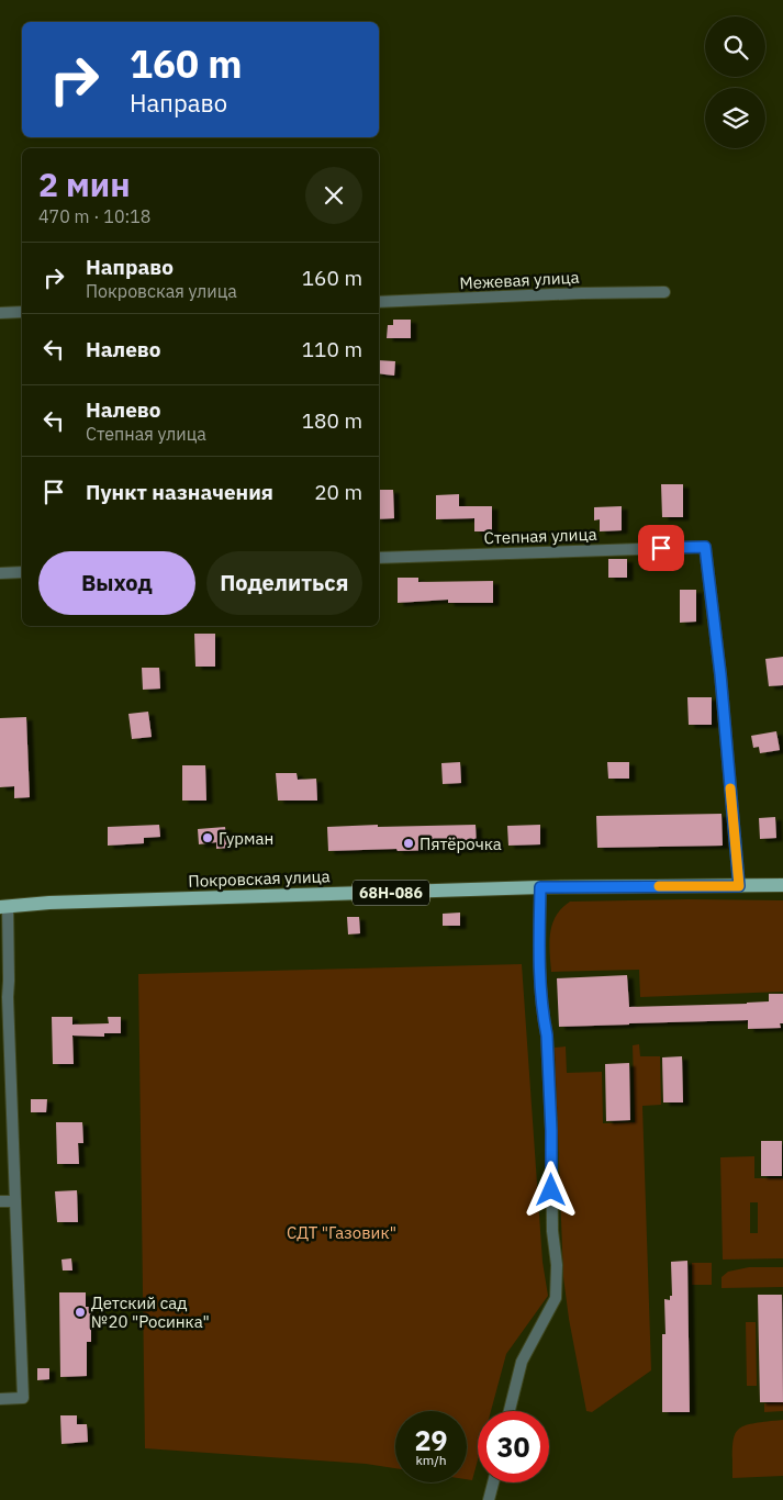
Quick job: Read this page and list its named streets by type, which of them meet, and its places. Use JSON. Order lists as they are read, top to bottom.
{
  "streets": {
    "main road": ["Покровская улица", "68Н-086"],
    "street": ["Межевая улица", "Степная улица"]
  },
  "crossings": [
    ["Степная улица", "Покровская улица"]
  ],
  "parks": ["СДТ \"Газовик\""],
  "places": ["Гурман", "Пятёрочка", "Детский сад №20 \"Росинка\""],
  "page": {
    "turn": ["160 m", "Направо"],
    "heading": ["2 мин", "470 m · 10:18"],
    "list": [
      {
        "name": "Направо",
        "note": "Покровская улица",
        "value": "160 m"
      },
      {
        "name": "Налево",
        "value": "110 m"
      },
      {
        "name": "Налево",
        "note": "Степная улица",
        "value": "180 m"
      },
      {
        "name": "Пункт назначения",
        "value": "20 m"
      }
    ],
    "buttons": ["Выход", "Поделиться"],
    "speed": "29 km/h",
    "limit": "30"
  }
}
